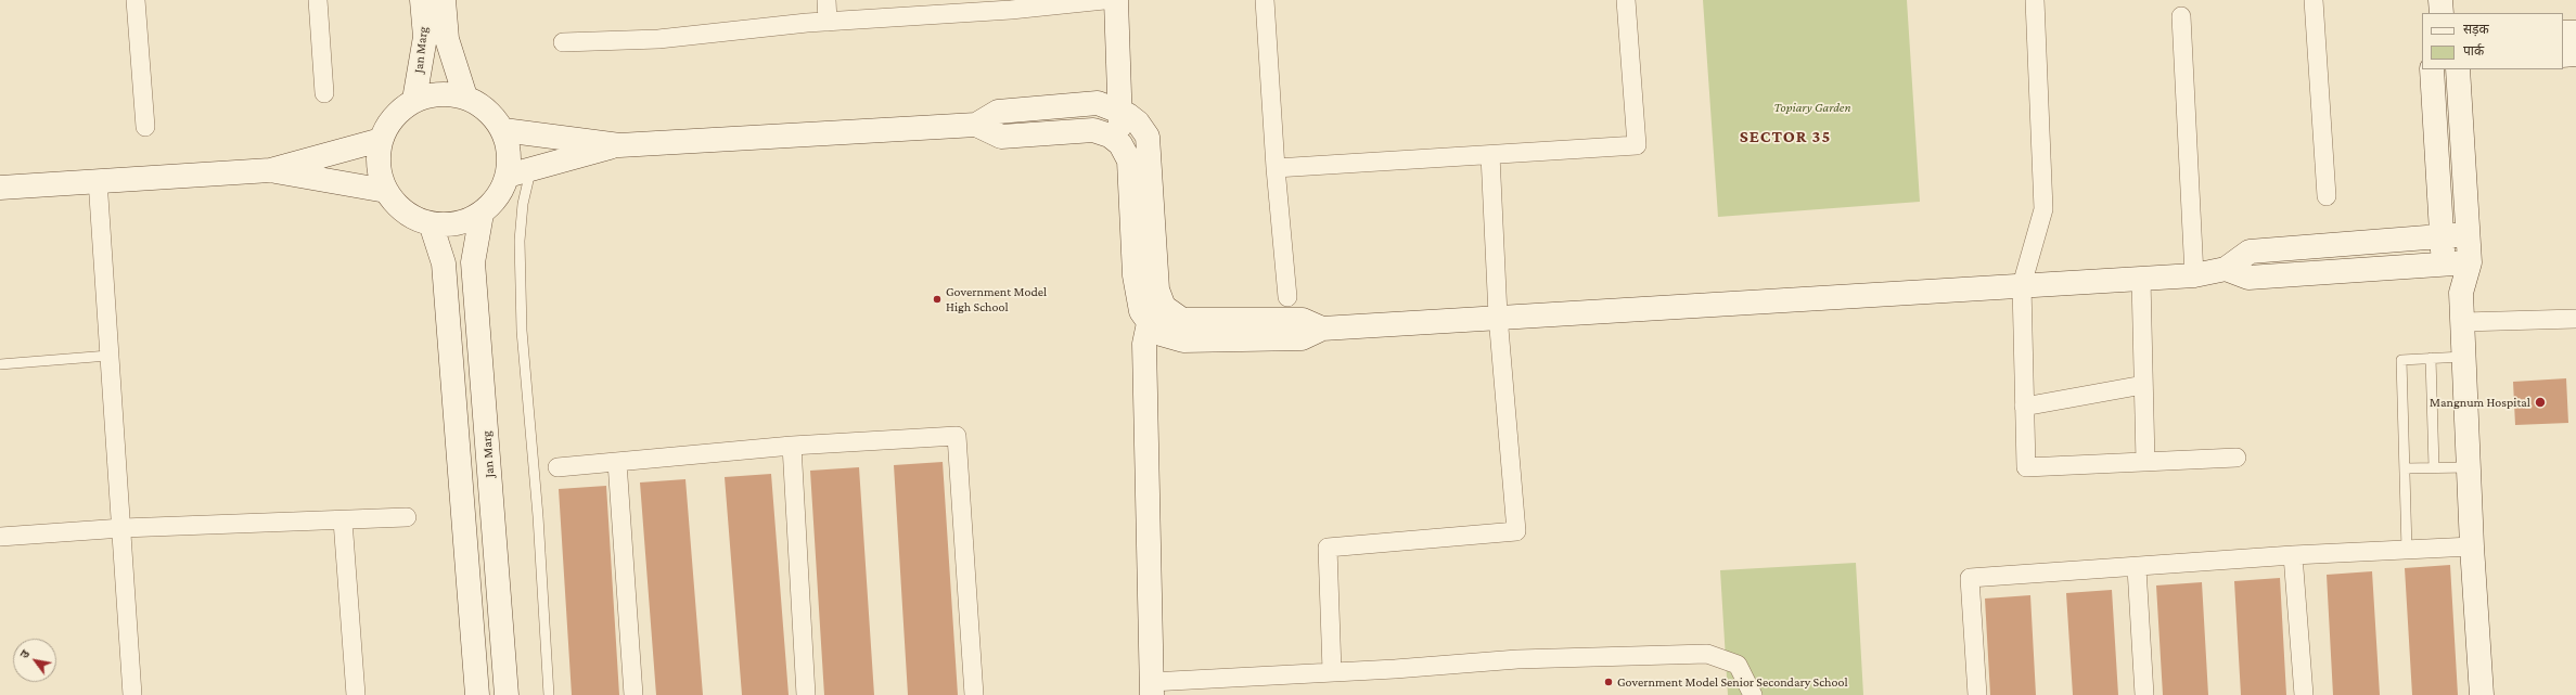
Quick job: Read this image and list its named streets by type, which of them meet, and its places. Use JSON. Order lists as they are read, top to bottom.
{
  "streets": {
    "street": ["Jan Marg"]
  },
  "districts": ["SECTOR 35"],
  "parks": ["Topiary Garden"],
  "places": ["Government Model High School", "Mangnum Hospital", "Government Model Senior Secondary School"],
  "legend": ["सड़क", "पार्क"],
  "north": "top left"
}
